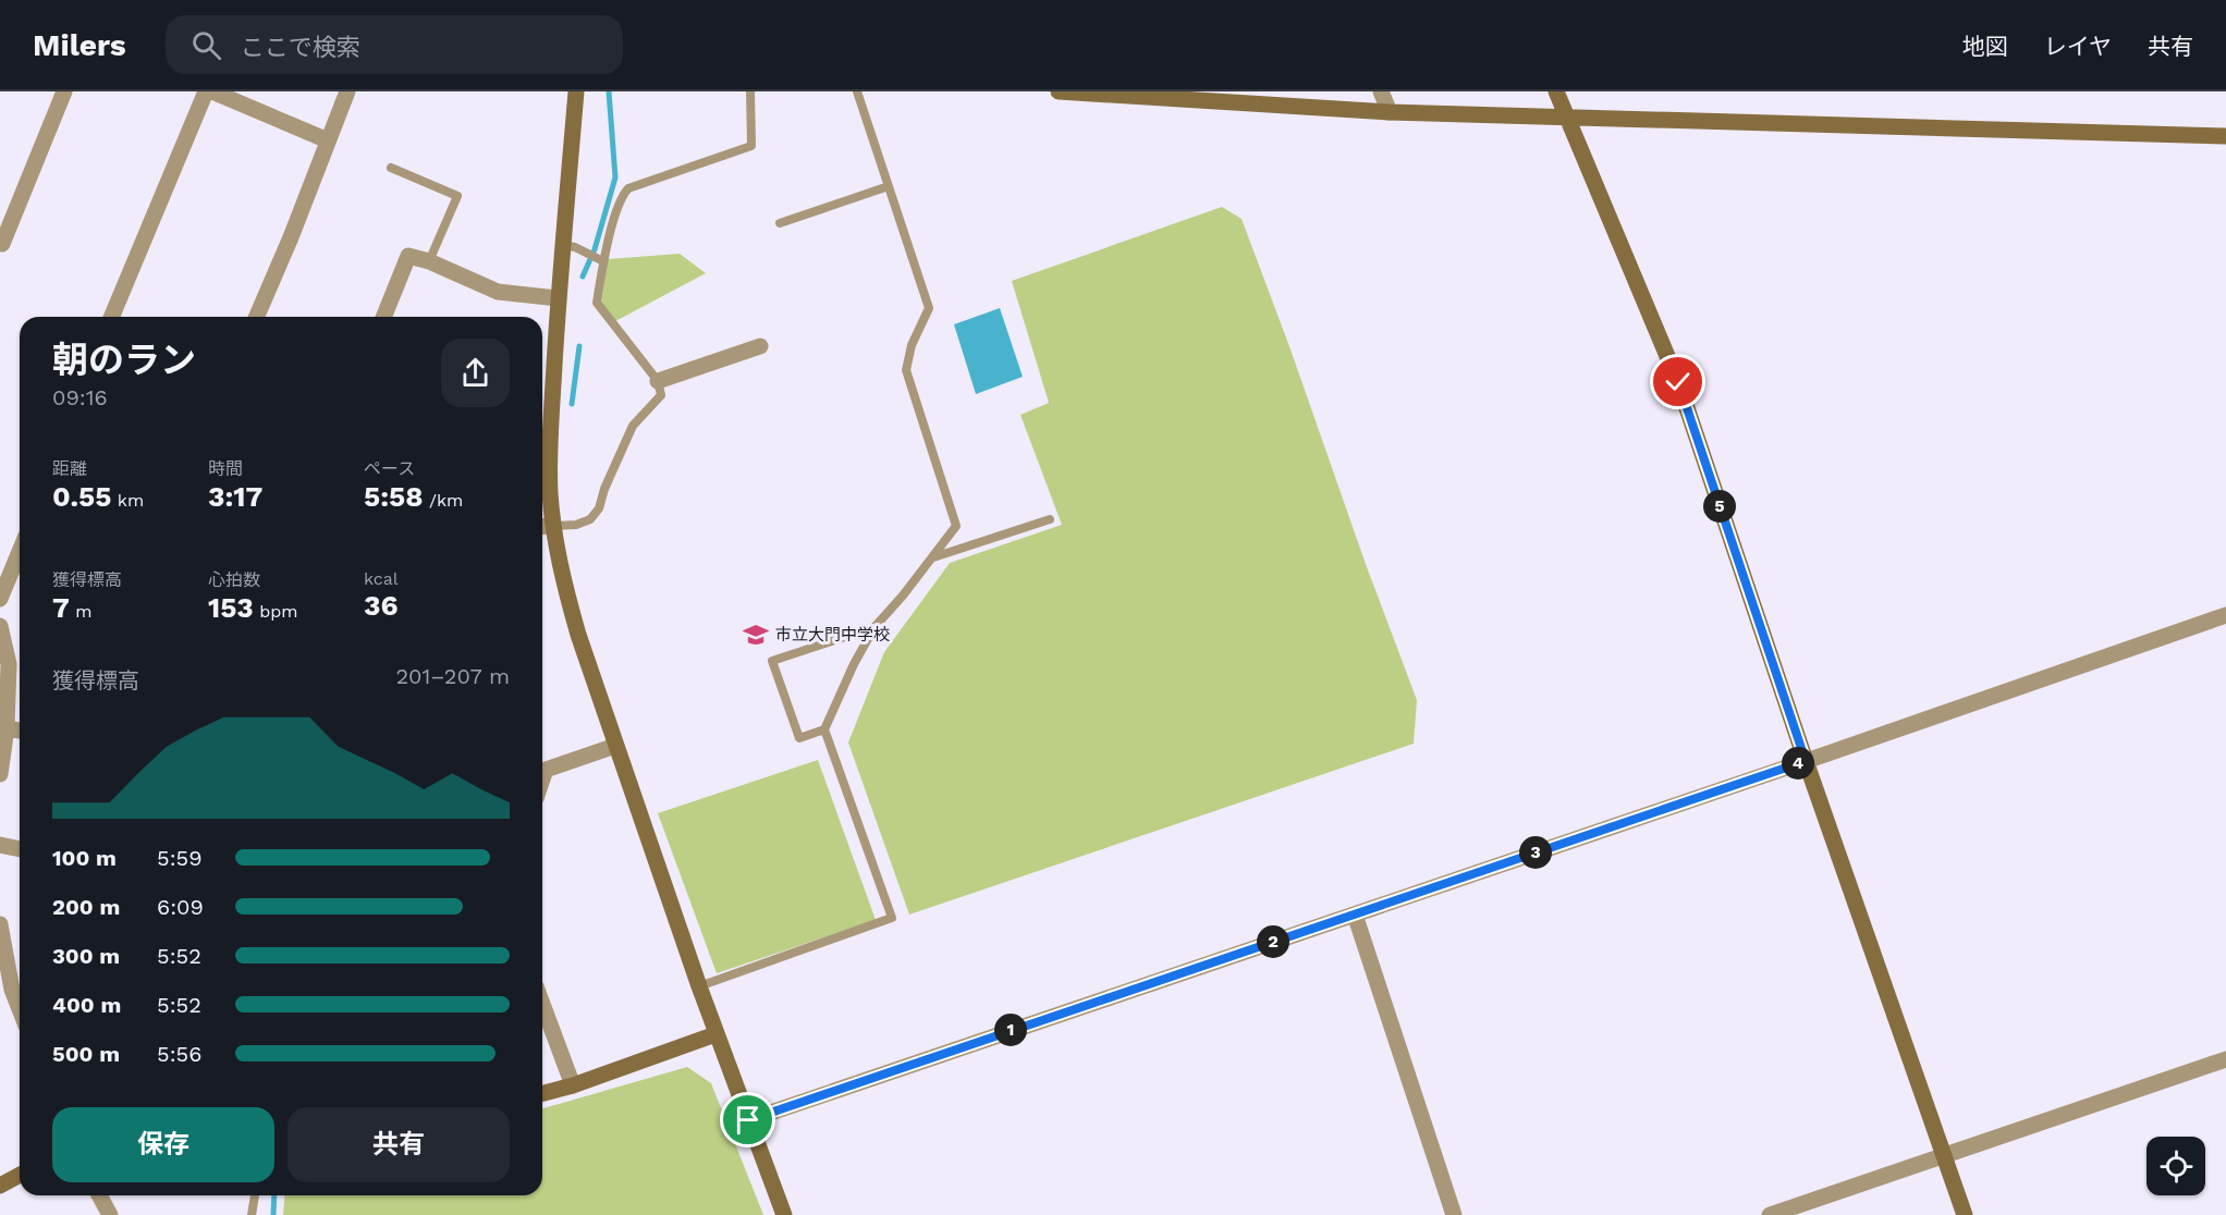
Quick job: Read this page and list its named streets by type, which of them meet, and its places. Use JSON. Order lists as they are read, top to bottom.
{
  "places": {
    "school or university": ["市立大門中学校"]
  },
  "page": {
    "header": "Milers",
    "search": "ここで検索",
    "nav": ["地図", "レイヤ", "共有"],
    "heading": ["朝のラン", "09:16"],
    "stats": [
      ["距離", "0.55 km"],
      ["時間", "3:17"],
      ["ペース", "5:58 /km"],
      ["獲得標高", "7 m"],
      ["心拍数", "153 bpm"],
      ["kcal", "36"]
    ],
    "pins": [
      "5",
      "4",
      "3",
      "2",
      "1"
    ],
    "chart": ["獲得標高", "201–207 m"],
    "list": [
      {
        "name": "100 m",
        "note": "5:59"
      },
      {
        "name": "200 m",
        "note": "6:09"
      },
      {
        "name": "300 m",
        "note": "5:52"
      },
      {
        "name": "400 m",
        "note": "5:52"
      },
      {
        "name": "500 m",
        "note": "5:56"
      }
    ],
    "buttons": ["保存", "共有"]
  }
}
